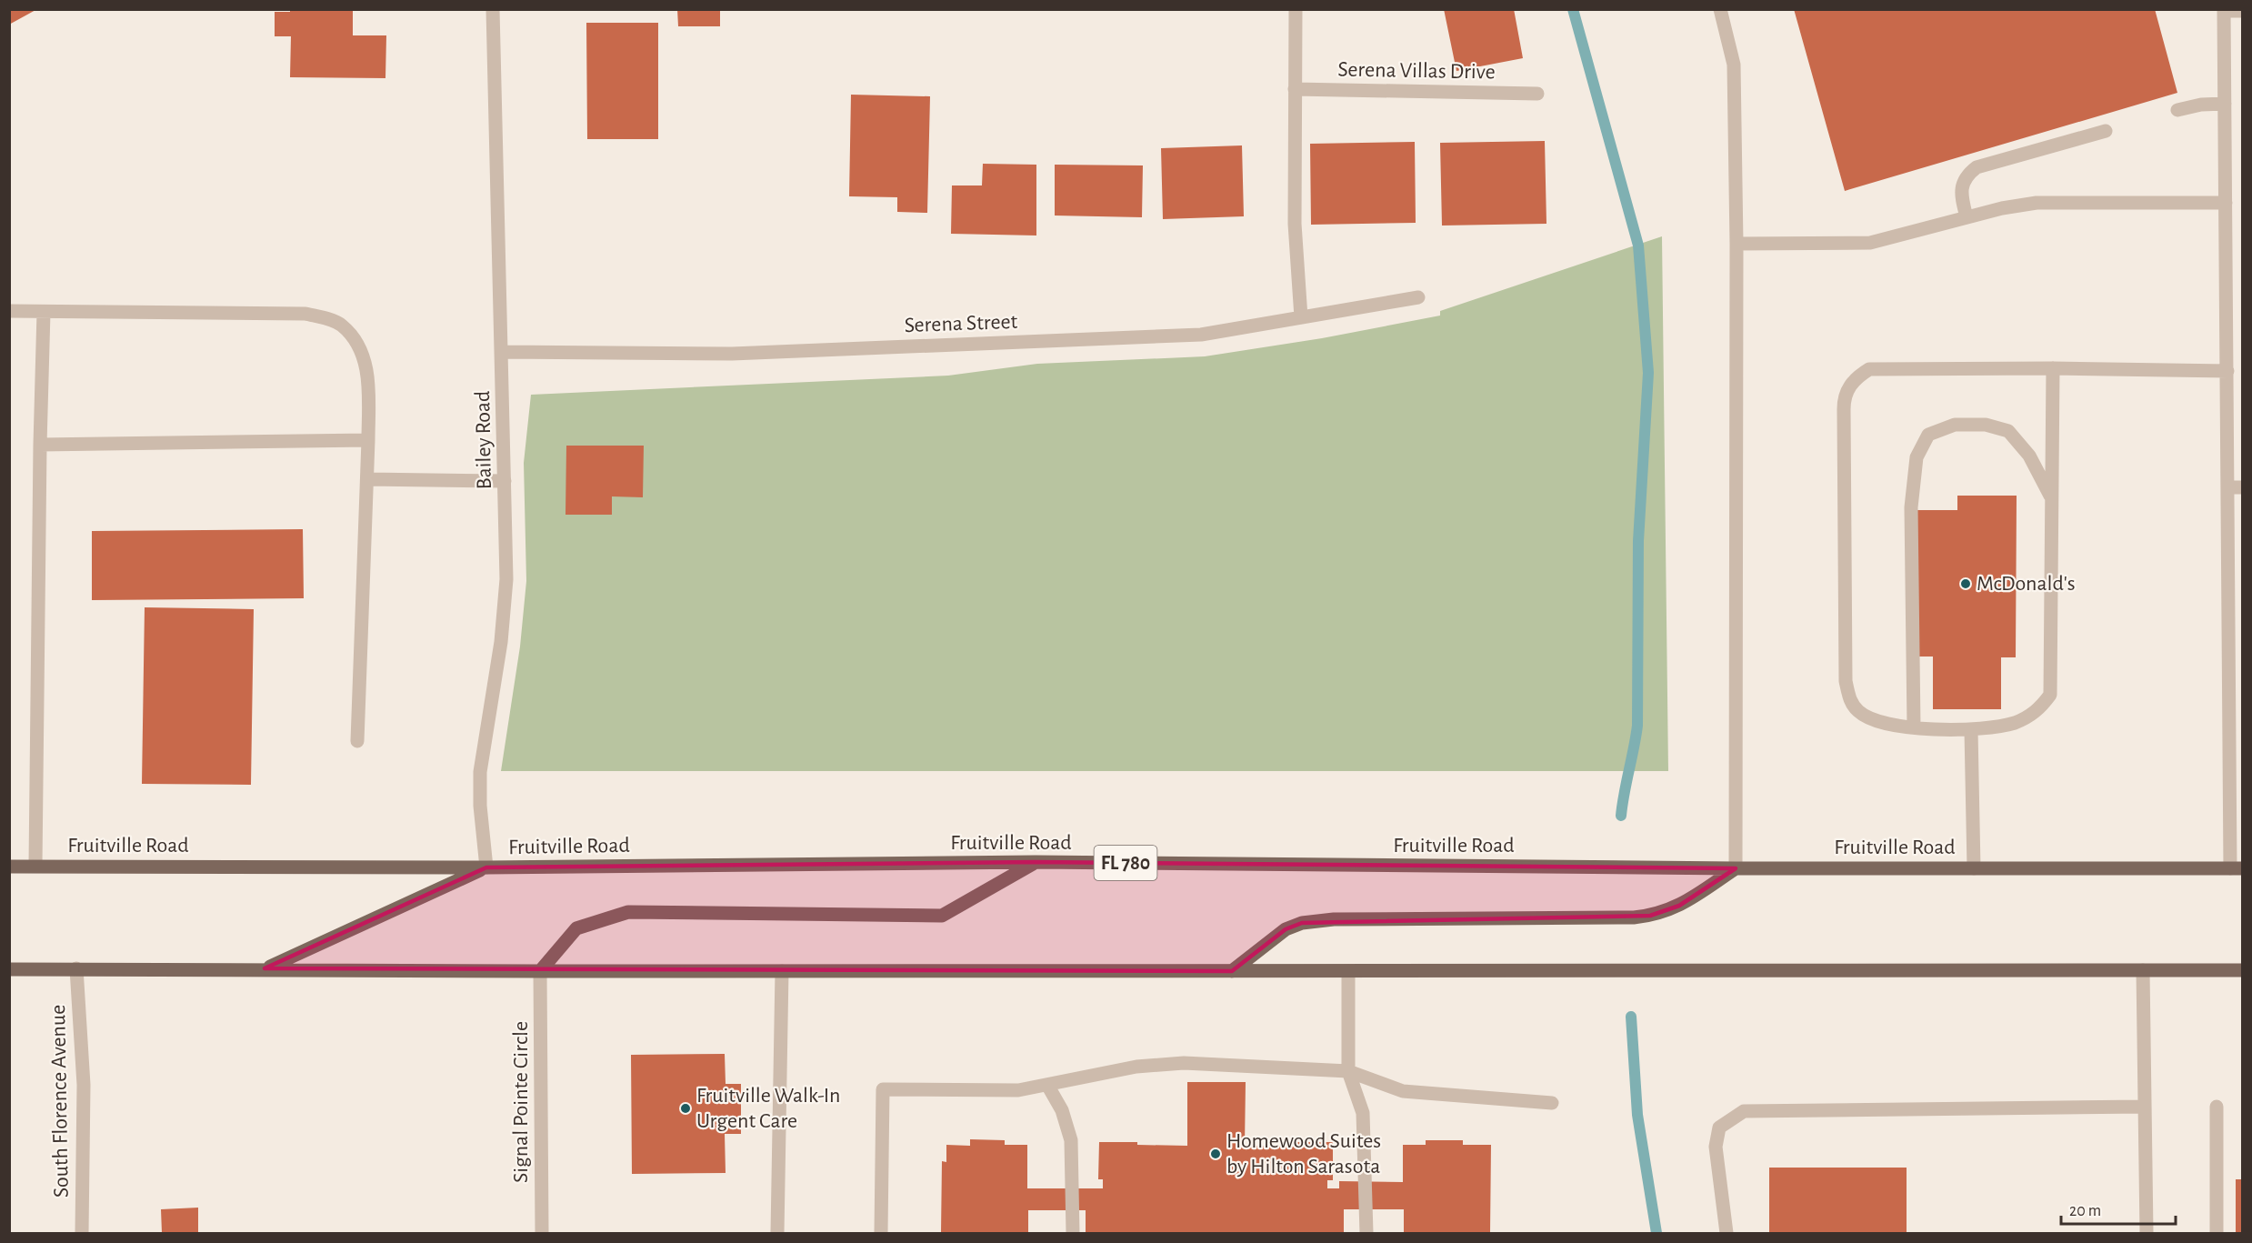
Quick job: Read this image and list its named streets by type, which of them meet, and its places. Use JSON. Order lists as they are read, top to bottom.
{
  "streets": {
    "main road": ["Fruitville Road", "FL 780"],
    "street": [
      "Serena Villas Drive",
      "Serena Street",
      "Bailey Road",
      "South Florence Avenue",
      "Signal Pointe Circle"
    ]
  },
  "crossings": [
    ["Serena Street", "Bailey Road"],
    ["Bailey Road", "Fruitville Road"]
  ],
  "places": ["McDonald's", "Fruitville Walk-In Urgent Care", "Homewood Suites by Hilton Sarasota"],
  "scale_bar": "20 m"
}
